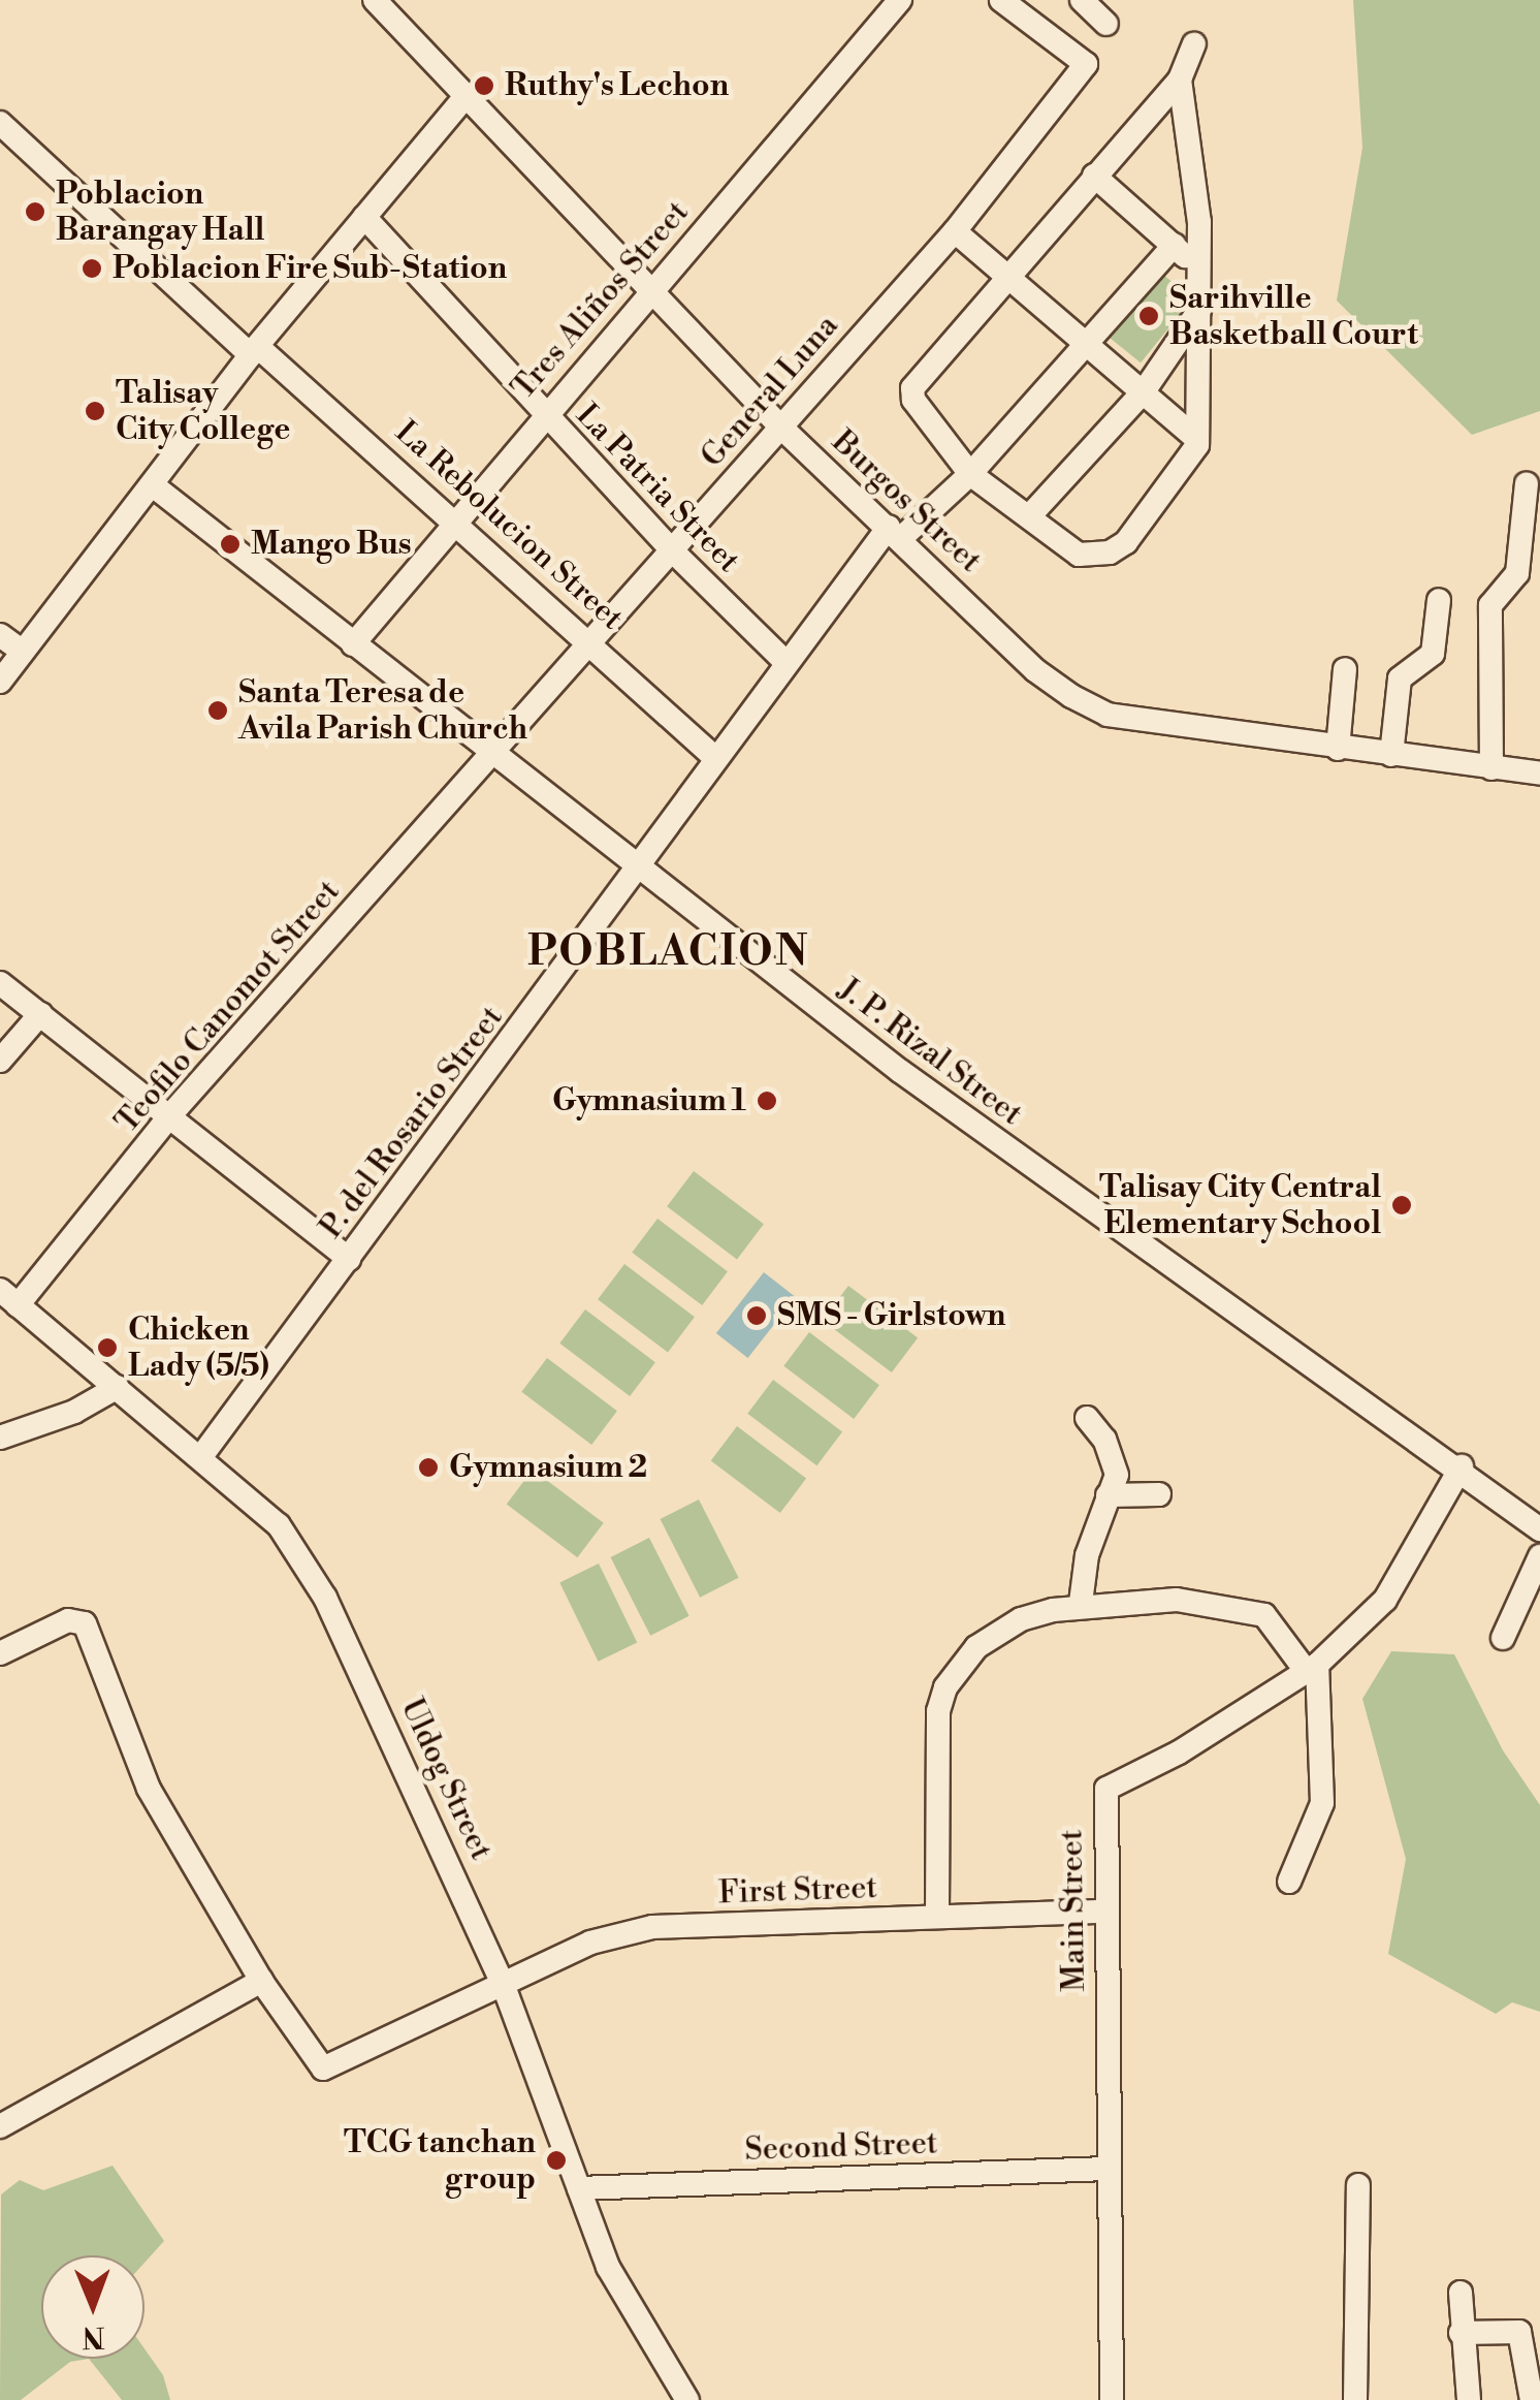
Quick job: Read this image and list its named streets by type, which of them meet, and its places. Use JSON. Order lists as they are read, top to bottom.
{
  "streets": {
    "street": [
      "Tres Aliños Street",
      "General Luna",
      "La Patria Street",
      "Burgos Street",
      "La Rebolucion Street",
      "Teofilo Canomot Street",
      "J. P. Rizal Street",
      "P. del Rosario Street",
      "Uldog Street",
      "First Street",
      "Main Street",
      "Second Street"
    ]
  },
  "crossings": [
    ["Tres Aliños Street", "La Patria Street"],
    ["Tres Aliños Street", "Burgos Street"],
    ["Tres Aliños Street", "La Rebolucion Street"],
    ["Tres Aliños Street", "J. P. Rizal Street"],
    ["General Luna", "La Patria Street"],
    ["General Luna", "Burgos Street"],
    ["General Luna", "La Rebolucion Street"],
    ["General Luna", "Teofilo Canomot Street"],
    ["General Luna", "J. P. Rizal Street"],
    ["La Patria Street", "P. del Rosario Street"],
    ["Burgos Street", "P. del Rosario Street"],
    ["La Rebolucion Street", "P. del Rosario Street"],
    ["Teofilo Canomot Street", "J. P. Rizal Street"],
    ["Teofilo Canomot Street", "Uldog Street"],
    ["J. P. Rizal Street", "P. del Rosario Street"],
    ["J. P. Rizal Street", "Main Street"],
    ["P. del Rosario Street", "Uldog Street"],
    ["Uldog Street", "First Street"],
    ["Uldog Street", "Second Street"],
    ["First Street", "Main Street"],
    ["Main Street", "Second Street"]
  ],
  "districts": ["POBLACION"],
  "places": [
    "Ruthy's Lechon",
    "Poblacion Barangay Hall",
    "Poblacion Fire Sub-Station",
    "Sarihville Basketball Court",
    "Talisay City College",
    "Mango Bus",
    "Santa Teresa de Avila Parish Church",
    "Gymnasium 1",
    "Talisay City Central Elementary School",
    "SMS - Girlstown",
    "Chicken Lady (5/5)",
    "Gymnasium 2",
    "TCG tanchan group"
  ],
  "north": "bottom"
}
